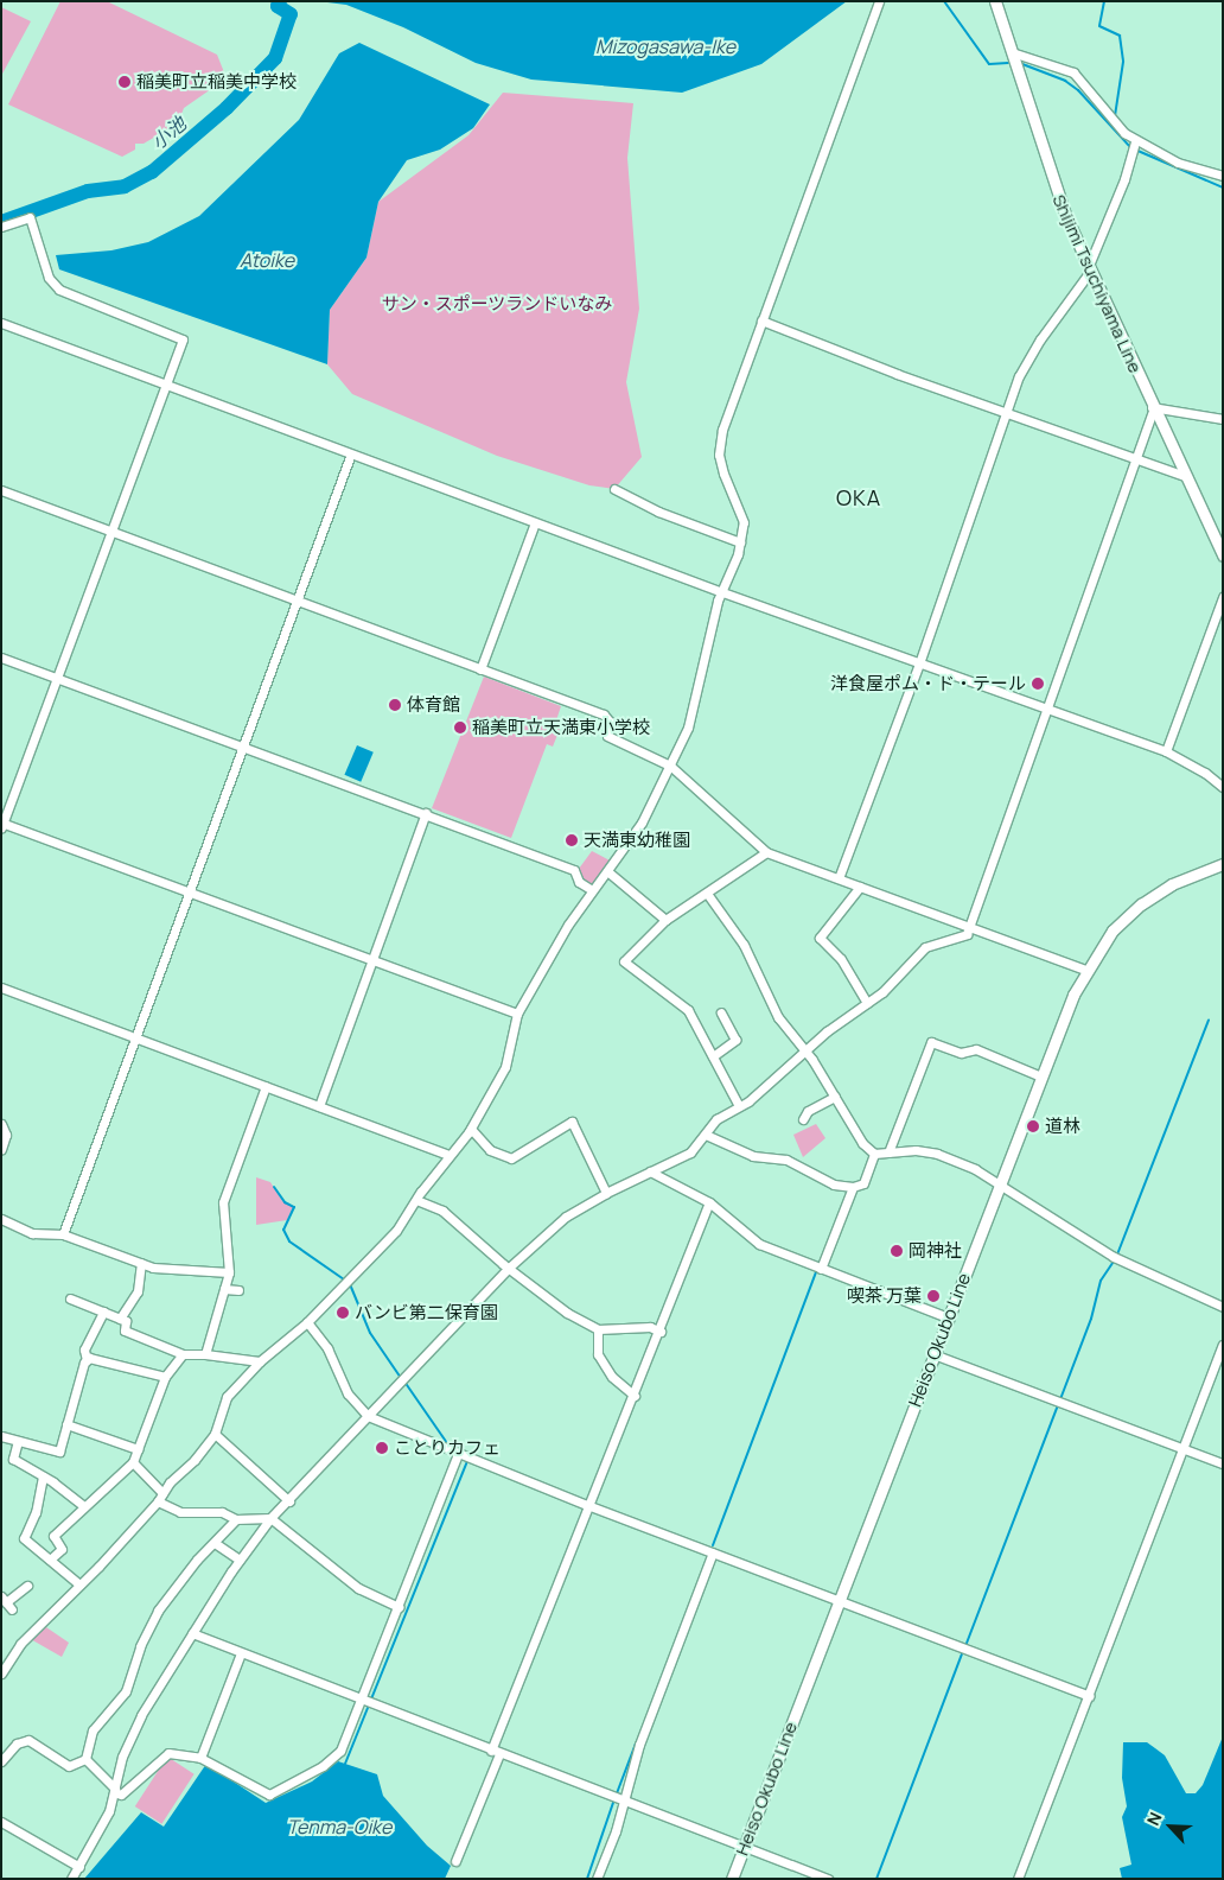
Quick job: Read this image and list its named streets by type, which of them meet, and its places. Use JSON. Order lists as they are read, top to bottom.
{
  "streets": {
    "main road": ["Shijimi Tsuchiyama Line", "Heiso Okubo Line"]
  },
  "districts": ["OKA"],
  "water": [
    "Mizogasawa-Ike",
    "小池",
    "Atoike",
    "Tenma-Oike"
  ],
  "parks": ["サン・スポーツランドいなみ"],
  "places": [
    "稲美町立稲美中学校",
    "洋食屋ポム・ド・テール",
    "体育館",
    "稲美町立天満東小学校",
    "天満東幼稚園",
    "道林",
    "岡神社",
    "喫茶 万葉",
    "バンビ第二保育園",
    "ことりカフェ"
  ],
  "north": "top left"
}
